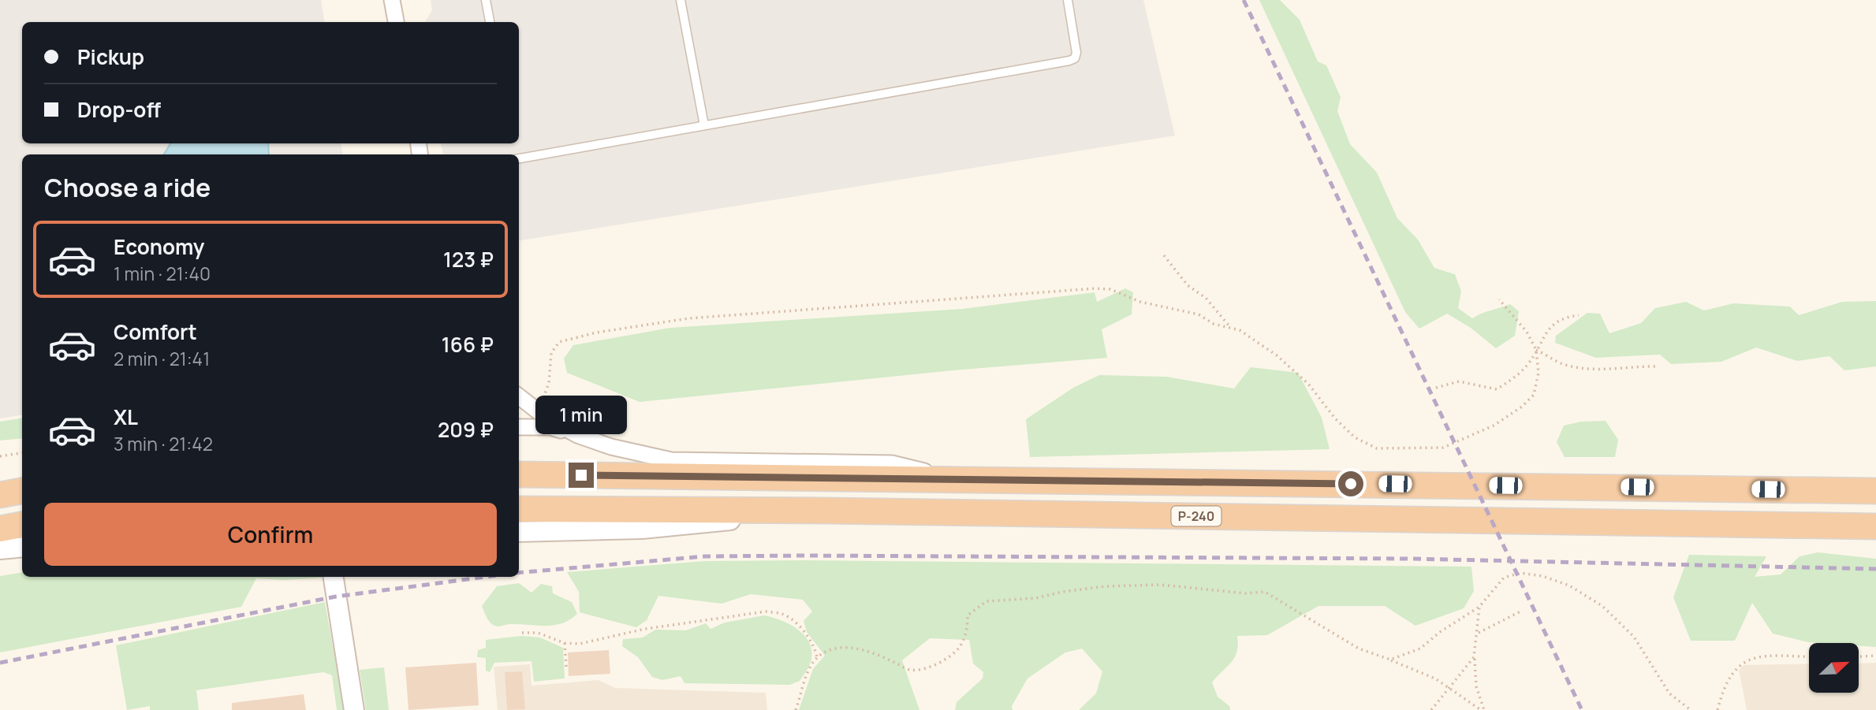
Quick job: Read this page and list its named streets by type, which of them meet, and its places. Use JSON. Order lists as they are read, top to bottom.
{
  "streets": {
    "highway": ["Р-240"]
  },
  "north": "top right",
  "page": {
    "banner": ["Pickup", "Drop-off"],
    "heading": "Choose a ride",
    "list": [
      {
        "name": "Economy",
        "note": "1 min · 21:40",
        "value": "123 ₽"
      },
      {
        "name": "Comfort",
        "note": "2 min · 21:41",
        "value": "166 ₽"
      },
      {
        "name": "XL",
        "note": "3 min · 21:42",
        "value": "209 ₽"
      }
    ],
    "bubble": "1 min",
    "buttons": "Confirm"
  }
}
